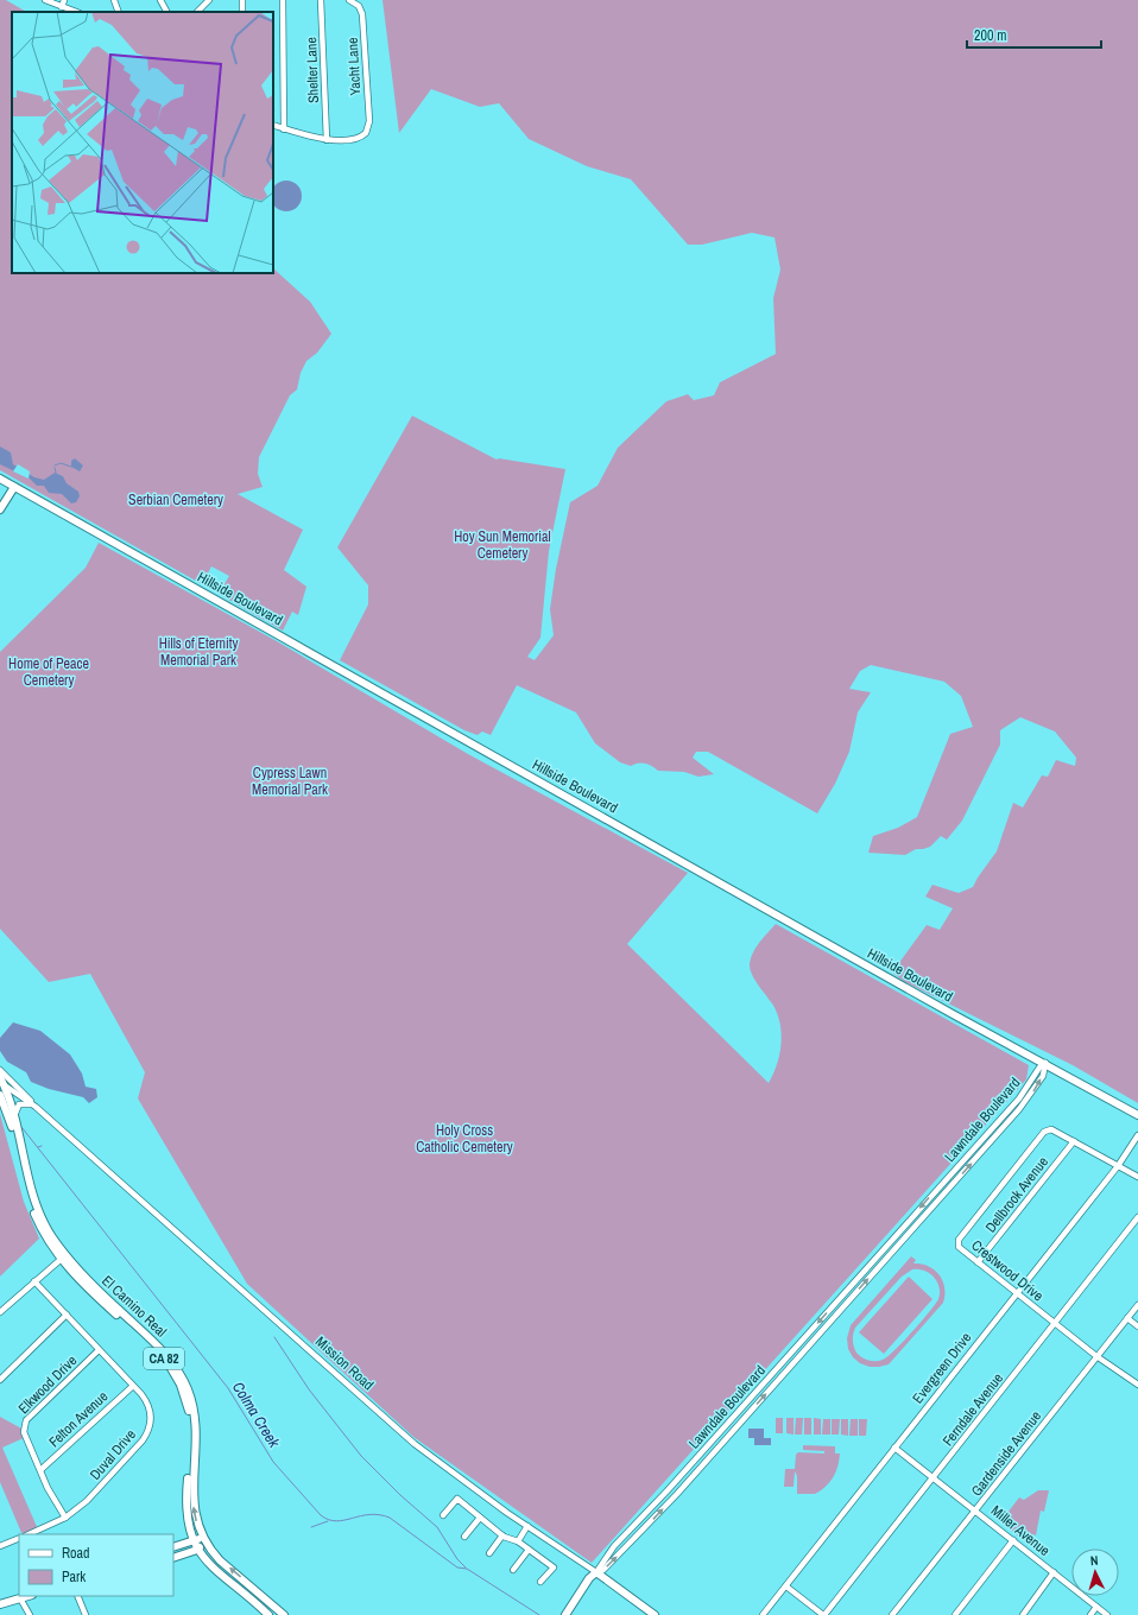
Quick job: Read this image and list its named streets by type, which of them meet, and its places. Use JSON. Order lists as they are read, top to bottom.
{
  "streets": {
    "main road": [
      "Hillside Boulevard",
      "El Camino Real",
      "CA 82",
      "Mission Road"
    ],
    "street": [
      "Yacht Lane",
      "Shelter Lane",
      "Lawndale Boulevard",
      "Dellbrook Avenue",
      "Crestwood Drive",
      "Evergreen Drive",
      "Elkwood Drive",
      "Ferndale Avenue",
      "Felton Avenue",
      "Gardenside Avenue",
      "Duval Drive",
      "Miller Avenue"
    ]
  },
  "crossings": [
    ["Yacht Lane", "Shelter Lane"],
    ["Hillside Boulevard", "Lawndale Boulevard"],
    ["Lawndale Boulevard", "Mission Road"],
    ["Dellbrook Avenue", "Crestwood Drive"],
    ["Crestwood Drive", "Evergreen Drive"],
    ["Crestwood Drive", "Ferndale Avenue"],
    ["Crestwood Drive", "Gardenside Avenue"],
    ["El Camino Real", "Mission Road"],
    ["Evergreen Drive", "Miller Avenue"],
    ["Elkwood Drive", "Felton Avenue"],
    ["Elkwood Drive", "Duval Drive"],
    ["Ferndale Avenue", "Miller Avenue"],
    ["Felton Avenue", "Duval Drive"],
    ["Gardenside Avenue", "Miller Avenue"]
  ],
  "water": ["Colma Creek"],
  "parks": [
    "Serbian Cemetery",
    "Hoy Sun Memorial Cemetery",
    "Hills of Eternity Memorial Park",
    "Home of Peace Cemetery",
    "Cypress Lawn Memorial Park",
    "Holy Cross Catholic Cemetery"
  ],
  "legend": ["Road", "Park"],
  "scale_bar": "200 m",
  "north": "top"
}
